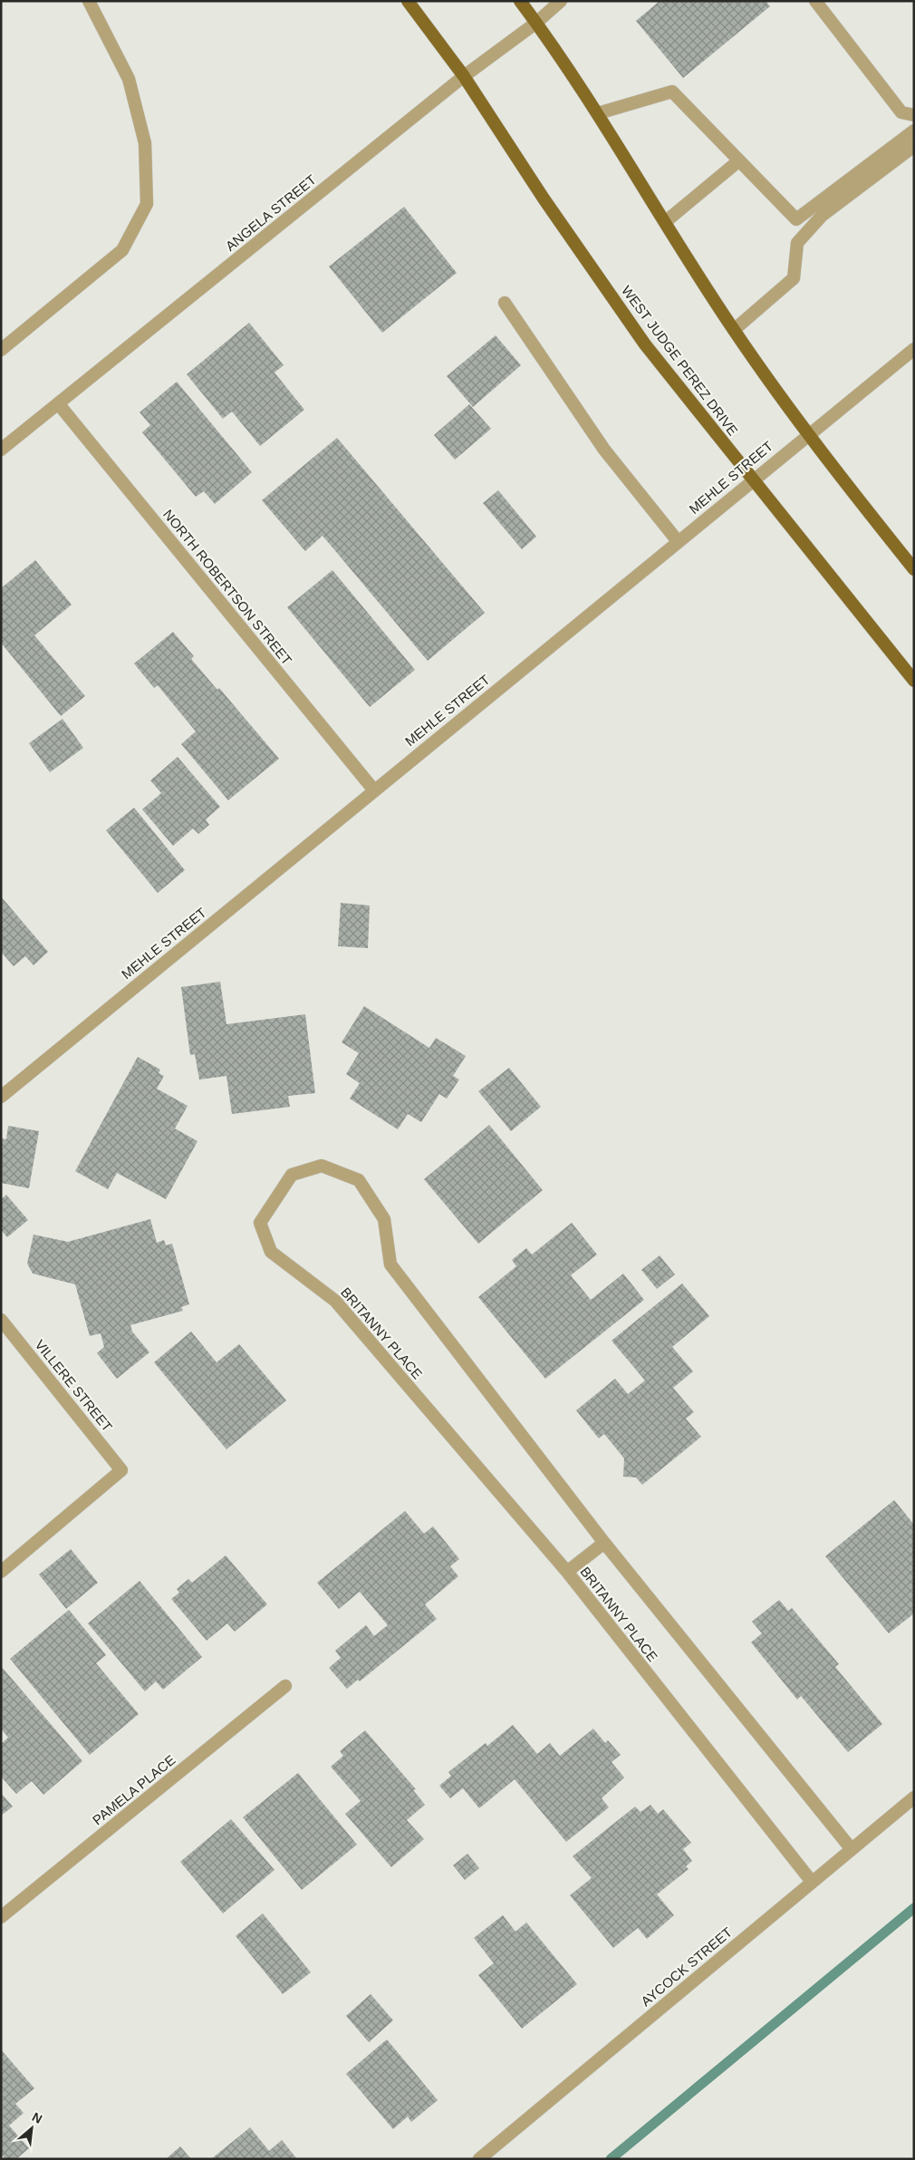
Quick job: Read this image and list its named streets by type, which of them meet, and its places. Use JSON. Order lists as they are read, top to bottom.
{
  "streets": {
    "main road": ["WEST JUDGE PEREZ DRIVE"],
    "street": [
      "ANGELA STREET",
      "MEHLE STREET",
      "NORTH ROBERTSON STREET",
      "BRITANNY PLACE",
      "VILLERE STREET",
      "PAMELA PLACE",
      "AYCOCK STREET"
    ]
  },
  "crossings": [
    ["ANGELA STREET", "WEST JUDGE PEREZ DRIVE"],
    ["ANGELA STREET", "NORTH ROBERTSON STREET"],
    ["WEST JUDGE PEREZ DRIVE", "MEHLE STREET"],
    ["MEHLE STREET", "NORTH ROBERTSON STREET"],
    ["BRITANNY PLACE", "AYCOCK STREET"]
  ],
  "north": "top right"
}
